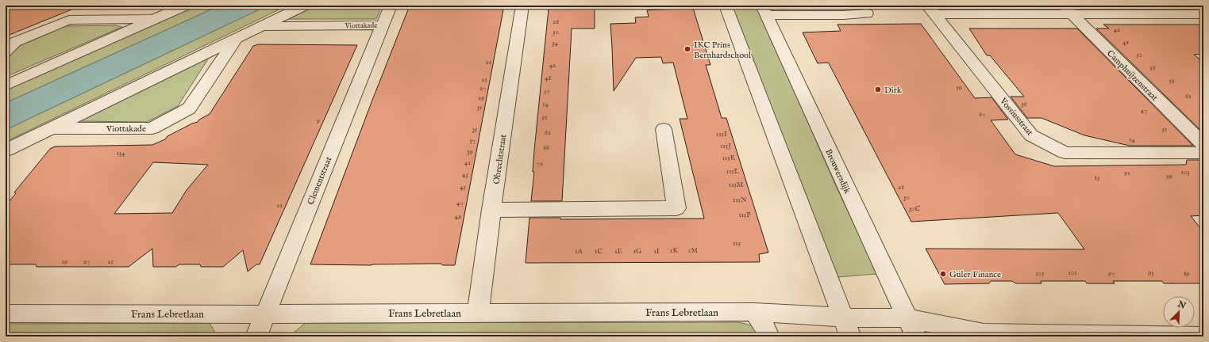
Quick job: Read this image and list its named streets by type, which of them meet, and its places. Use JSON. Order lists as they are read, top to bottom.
{
  "streets": {
    "street": [
      "Viottakade",
      "Camphuijzenstraat",
      "Vossiusstraat",
      "Obrechtstraat",
      "Brouwersdijk",
      "Clementstraat",
      "Frans Lebretlaan"
    ]
  },
  "crossings": [
    ["Viottakade", "Clementstraat"],
    ["Obrechtstraat", "Frans Lebretlaan"],
    ["Brouwersdijk", "Frans Lebretlaan"],
    ["Clementstraat", "Frans Lebretlaan"]
  ],
  "places": ["IKC Prins Bernhardschool", "Dirk", "Güler Finance"],
  "house_numbers": [
    "26",
    "42",
    "30",
    "48",
    "34",
    "50",
    "21",
    "42",
    "56",
    "46",
    "25",
    "58",
    "59",
    "27",
    "50",
    "62",
    "29",
    "54",
    "38",
    "31",
    "47",
    "67",
    "58",
    "9",
    "35",
    "51",
    "62",
    "115I",
    "54",
    "37",
    "115J",
    "66",
    "39",
    "134",
    "115K",
    "41",
    "72",
    "115L",
    "103",
    "91",
    "43",
    "99",
    "83",
    "115M",
    "45",
    "28",
    "30",
    "115N",
    "47",
    "21",
    "30C",
    "115P",
    "49",
    "115",
    "1K",
    "1M",
    "1A",
    "1C",
    "1E",
    "1G",
    "1I",
    "29",
    "27",
    "25",
    "101",
    "93",
    "105",
    "97",
    "89"
  ],
  "north": "top right"
}
